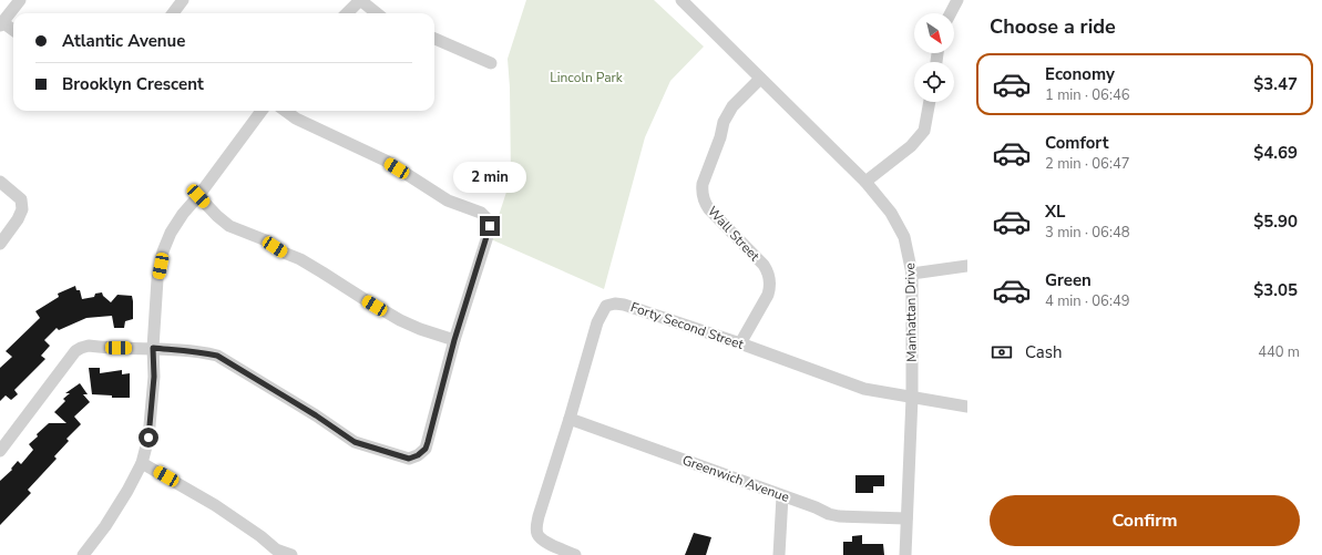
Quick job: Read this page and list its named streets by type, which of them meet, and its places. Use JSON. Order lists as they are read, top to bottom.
{
  "streets": {
    "street": [
      "Wall Street",
      "Manhattan Drive",
      "Forty Second Street",
      "Greenwich Avenue"
    ]
  },
  "crossings": [
    ["Wall Street", "Manhattan Drive"],
    ["Wall Street", "Forty Second Street"],
    ["Manhattan Drive", "Forty Second Street"],
    ["Manhattan Drive", "Greenwich Avenue"],
    ["Forty Second Street", "Greenwich Avenue"]
  ],
  "parks": ["Lincoln Park"],
  "north": "bottom right",
  "page": {
    "heading": "Choose a ride",
    "banner": ["Atlantic Avenue", "Brooklyn Crescent"],
    "list": [
      {
        "name": "Economy",
        "note": "1 min · 06:46",
        "value": "$3.47"
      },
      {
        "name": "Comfort",
        "note": "2 min · 06:47",
        "value": "$4.69"
      },
      {
        "name": "XL",
        "note": "3 min · 06:48",
        "value": "$5.90"
      },
      {
        "name": "Green",
        "note": "4 min · 06:49",
        "value": "$3.05"
      }
    ],
    "bubble": "2 min",
    "pay": ["Cash", "440 m"],
    "buttons": "Confirm"
  }
}
